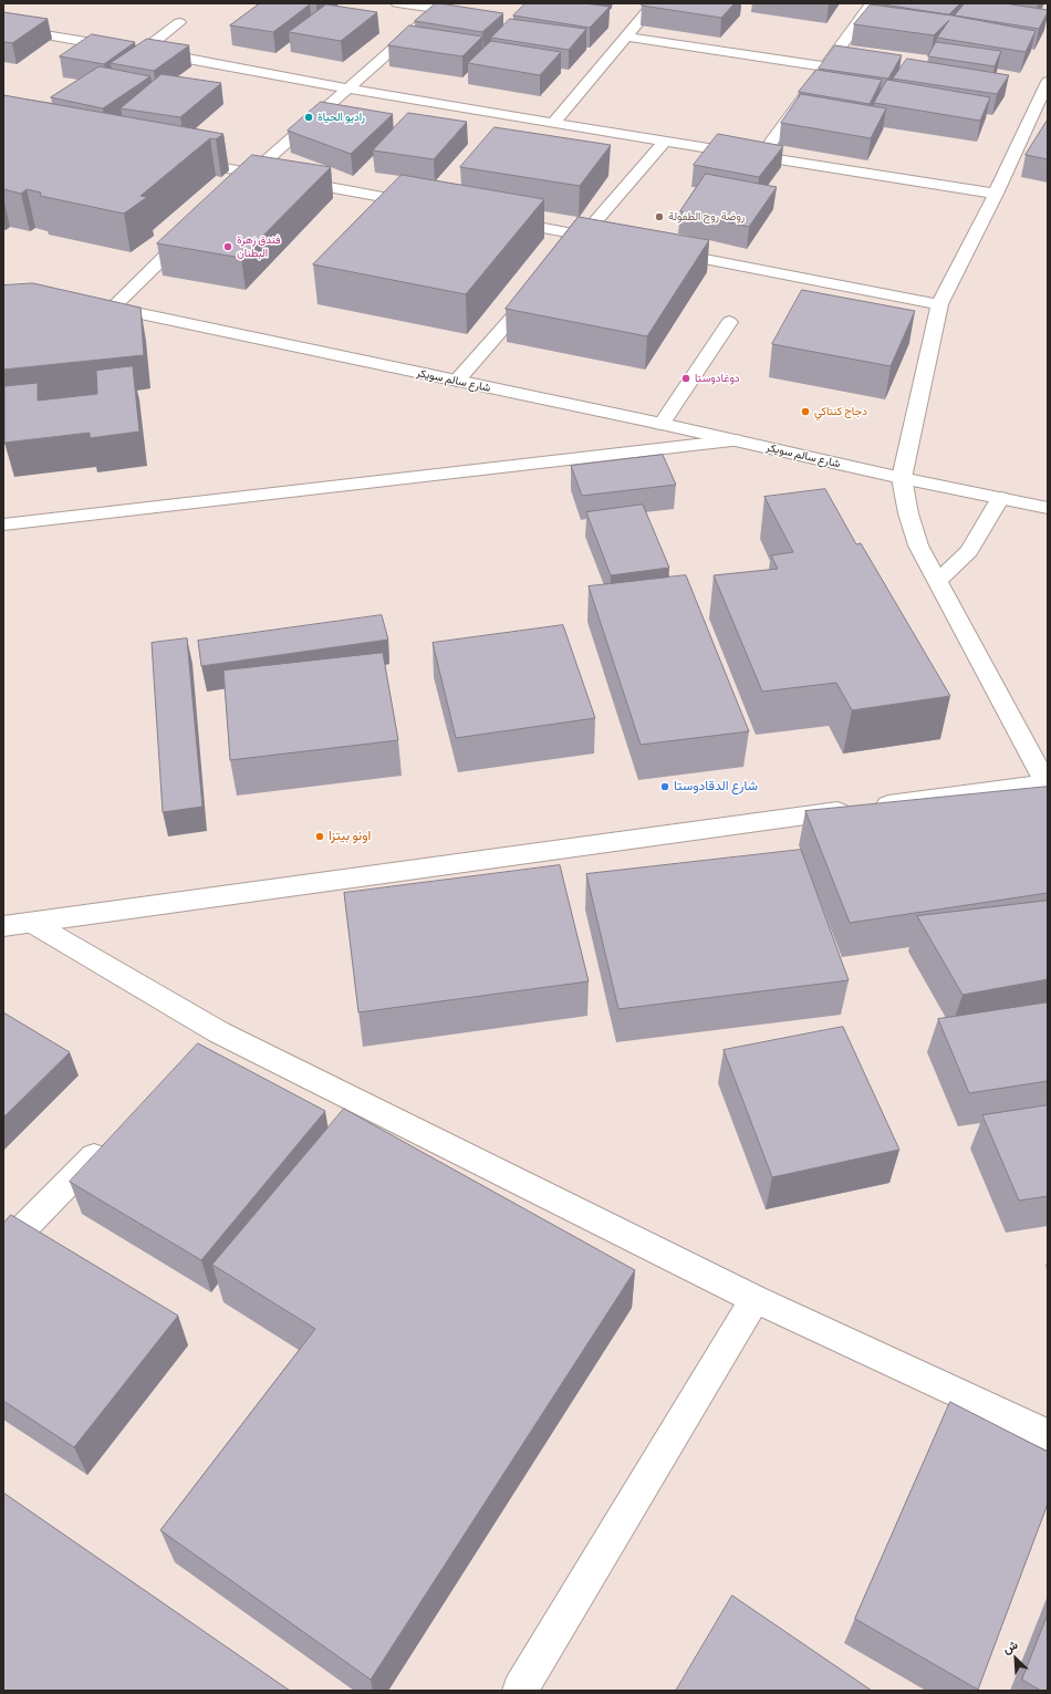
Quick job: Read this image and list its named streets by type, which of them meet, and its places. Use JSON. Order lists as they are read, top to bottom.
{
  "streets": {
    "street": ["شارع سالم سويكر"]
  },
  "places": [
    "راديو الحياة",
    "روضة روح الطفولة",
    "فندق زهرة البطنان",
    "دوغادوستا",
    "دجاج كنتاكي",
    "شارع الدقادوستا",
    "اونو بيتزا"
  ],
  "north": "top left"
}
